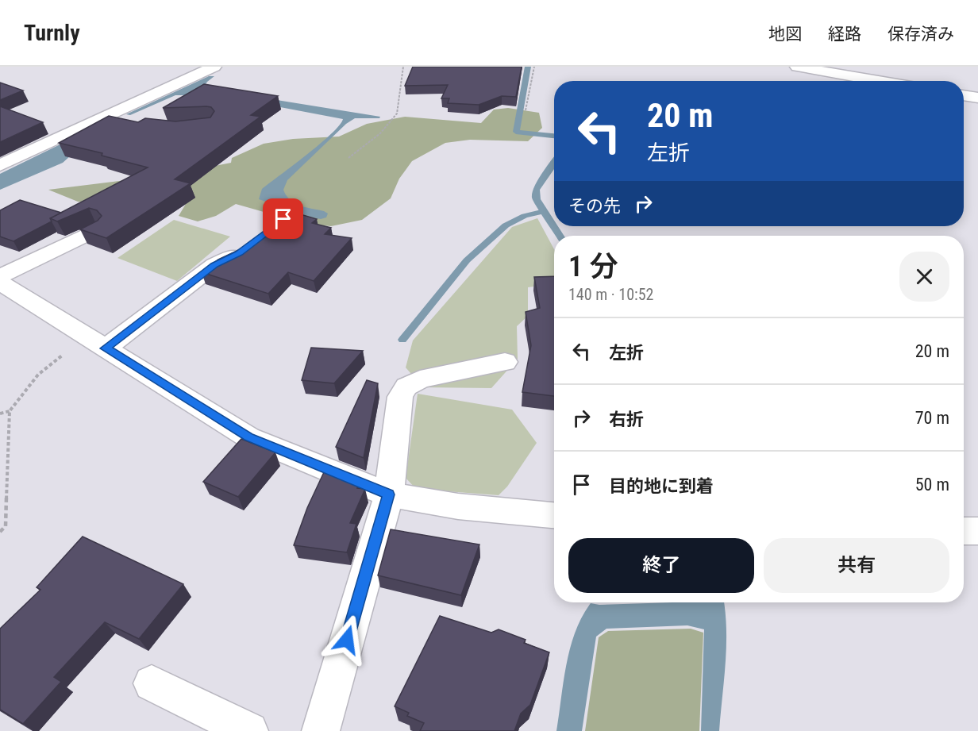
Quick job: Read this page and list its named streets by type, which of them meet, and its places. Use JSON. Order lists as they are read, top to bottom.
{
  "page": {
    "header": "Turnly",
    "nav": ["地図", "経路", "保存済み"],
    "turn": ["20 m", "左折"],
    "then": "その先",
    "heading": ["1 分", "140 m · 10:52"],
    "list": [
      {
        "name": "左折",
        "value": "20 m"
      },
      {
        "name": "右折",
        "value": "70 m"
      },
      {
        "name": "目的地に到着",
        "value": "50 m"
      }
    ],
    "buttons": ["終了", "共有"]
  }
}
